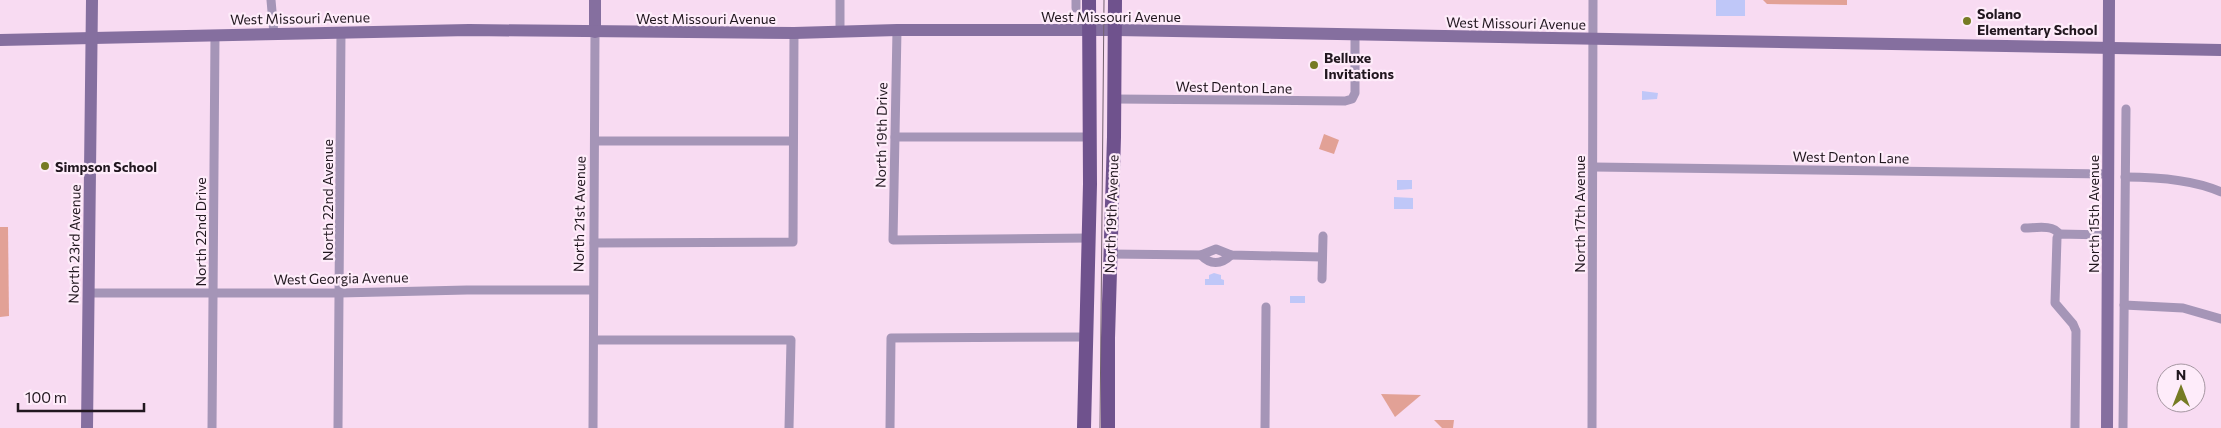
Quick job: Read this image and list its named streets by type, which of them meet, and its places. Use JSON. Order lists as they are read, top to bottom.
{
  "streets": {
    "main road": ["North 19th Avenue"],
    "street": [
      "West Missouri Avenue",
      "West Denton Lane",
      "North 19th Drive",
      "North 22nd Avenue",
      "North 21st Avenue",
      "North 17th Avenue",
      "North 15th Avenue",
      "North 22nd Drive",
      "North 23rd Avenue",
      "West Georgia Avenue"
    ]
  },
  "crossings": [
    ["West Missouri Avenue", "West Denton Lane"],
    ["West Missouri Avenue", "North 19th Drive"],
    ["West Missouri Avenue", "North 22nd Avenue"],
    ["West Missouri Avenue", "North 21st Avenue"],
    ["West Missouri Avenue", "North 19th Avenue"],
    ["West Missouri Avenue", "North 17th Avenue"],
    ["West Missouri Avenue", "North 15th Avenue"],
    ["West Missouri Avenue", "North 22nd Drive"],
    ["West Missouri Avenue", "North 23rd Avenue"],
    ["West Denton Lane", "North 19th Avenue"],
    ["West Denton Lane", "North 17th Avenue"],
    ["West Denton Lane", "North 15th Avenue"],
    ["North 19th Drive", "North 19th Avenue"],
    ["North 22nd Avenue", "West Georgia Avenue"],
    ["North 21st Avenue", "West Georgia Avenue"],
    ["North 22nd Drive", "West Georgia Avenue"],
    ["North 23rd Avenue", "West Georgia Avenue"]
  ],
  "places": ["Solano Elementary School", "Belluxe Invitations", "Simpson School"],
  "scale_bar": "100 m",
  "north": "top"
}
